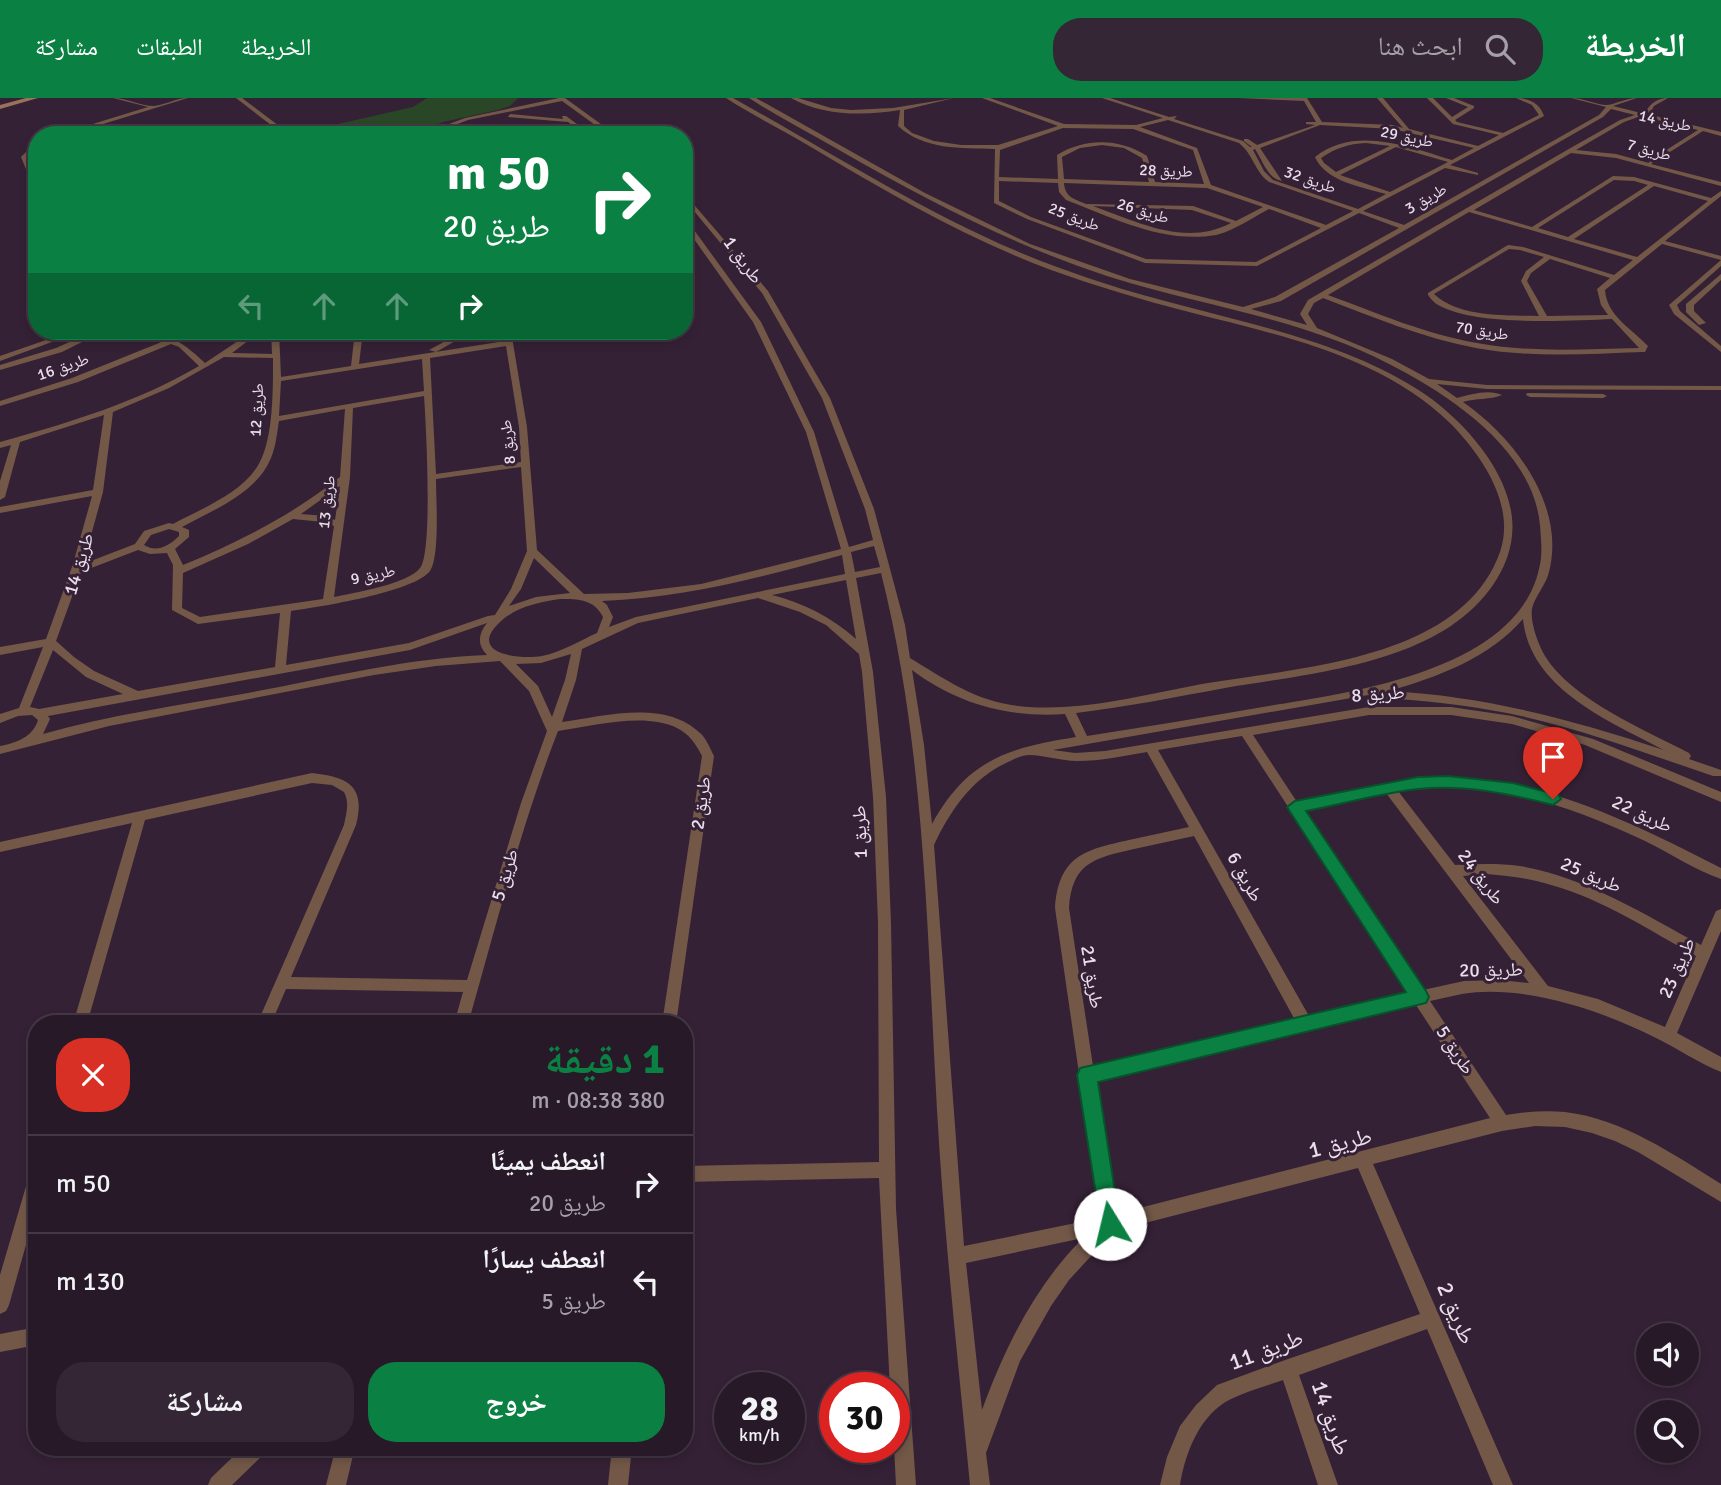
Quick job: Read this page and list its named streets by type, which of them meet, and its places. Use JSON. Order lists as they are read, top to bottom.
{
  "streets": {
    "street": [
      "طريق 14",
      "طريق 29",
      "طريق 7",
      "طريق 28",
      "طريق 32",
      "طريق 3",
      "طريق 26",
      "طريق 25",
      "طريق 1",
      "طريق 70",
      "طريق 16",
      "طريق 12",
      "طريق 8",
      "طريق 13",
      "طريق 9",
      "طريق 2",
      "طريق 22",
      "طريق 5",
      "طريق 6",
      "طريق 24",
      "طريق 23",
      "طريق 20",
      "طريق 21",
      "طريق 11"
    ]
  },
  "crossings": [
    ["طريق 14", "طريق 3"],
    ["طريق 14", "طريق 11"],
    ["طريق 7", "طريق 3"],
    ["طريق 28", "طريق 26"],
    ["طريق 28", "طريق 25"],
    ["طريق 32", "طريق 3"],
    ["طريق 32", "طريق 25"],
    ["طريق 3", "طريق 70"],
    ["طريق 25", "طريق 24"],
    ["طريق 25", "طريق 23"],
    ["طريق 1", "طريق 2"],
    ["طريق 1", "طريق 5"],
    ["طريق 1", "طريق 21"],
    ["طريق 8", "طريق 5"],
    ["طريق 8", "طريق 6"],
    ["طريق 13", "طريق 9"],
    ["طريق 2", "طريق 5"],
    ["طريق 2", "طريق 11"],
    ["طريق 22", "طريق 5"],
    ["طريق 22", "طريق 24"],
    ["طريق 5", "طريق 20"],
    ["طريق 6", "طريق 20"],
    ["طريق 6", "طريق 21"],
    ["طريق 24", "طريق 20"],
    ["طريق 23", "طريق 20"],
    ["طريق 20", "طريق 21"]
  ],
  "page": {
    "header": "الخريطة",
    "search": "ابحث هنا",
    "nav": ["الخريطة", "الطبقات", "مشاركة"],
    "turn": ["50 m", "طريق 20"],
    "heading": ["1 دقيقة", "380 m · 08:38"],
    "list": [
      {
        "name": "انعطف يمينًا",
        "note": "طريق 20",
        "value": "50 m"
      },
      {
        "name": "انعطف يسارًا",
        "note": "طريق 5",
        "value": "130 m"
      }
    ],
    "buttons": ["خروج", "مشاركة"],
    "speed": "28 km/h",
    "limit": "30"
  }
}
